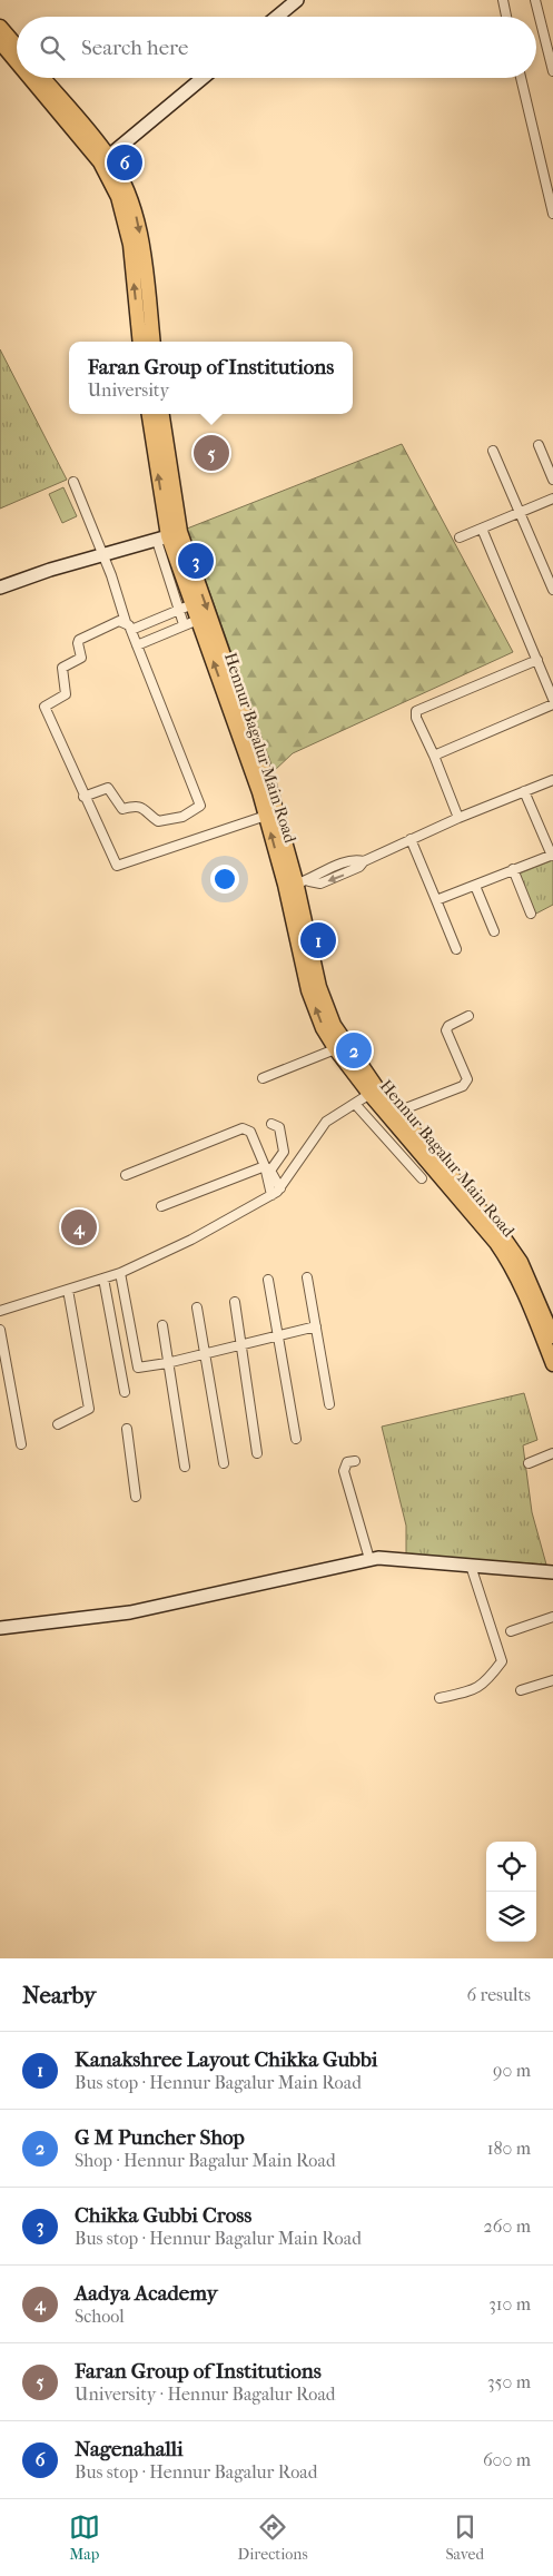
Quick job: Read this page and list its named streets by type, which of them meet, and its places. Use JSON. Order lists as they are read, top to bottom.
{
  "streets": {
    "main road": ["Hennur Bagalur Main Road"]
  },
  "page": {
    "search": "Search here",
    "pins": [
      "6",
      "5",
      "3",
      "1",
      "2",
      "4"
    ],
    "popup": ["Faran Group of Institutions", "University"],
    "heading": ["Nearby", "6 results"],
    "list": [
      {
        "mark": "1",
        "name": "Kanakshree Layout Chikka Gubbi",
        "note": "Bus stop · Hennur Bagalur Main Road",
        "value": "90 m"
      },
      {
        "mark": "2",
        "name": "G M Puncher Shop",
        "note": "Shop · Hennur Bagalur Main Road",
        "value": "180 m"
      },
      {
        "mark": "3",
        "name": "Chikka Gubbi Cross",
        "note": "Bus stop · Hennur Bagalur Main Road",
        "value": "260 m"
      },
      {
        "mark": "4",
        "name": "Aadya Academy",
        "note": "School",
        "value": "310 m"
      },
      {
        "mark": "5",
        "name": "Faran Group of Institutions",
        "note": "University · Hennur Bagalur Road",
        "value": "350 m"
      },
      {
        "mark": "6",
        "name": "Nagenahalli",
        "note": "Bus stop · Hennur Bagalur Road",
        "value": "600 m"
      }
    ],
    "nav": ["Map", "Directions", "Saved"]
  }
}
